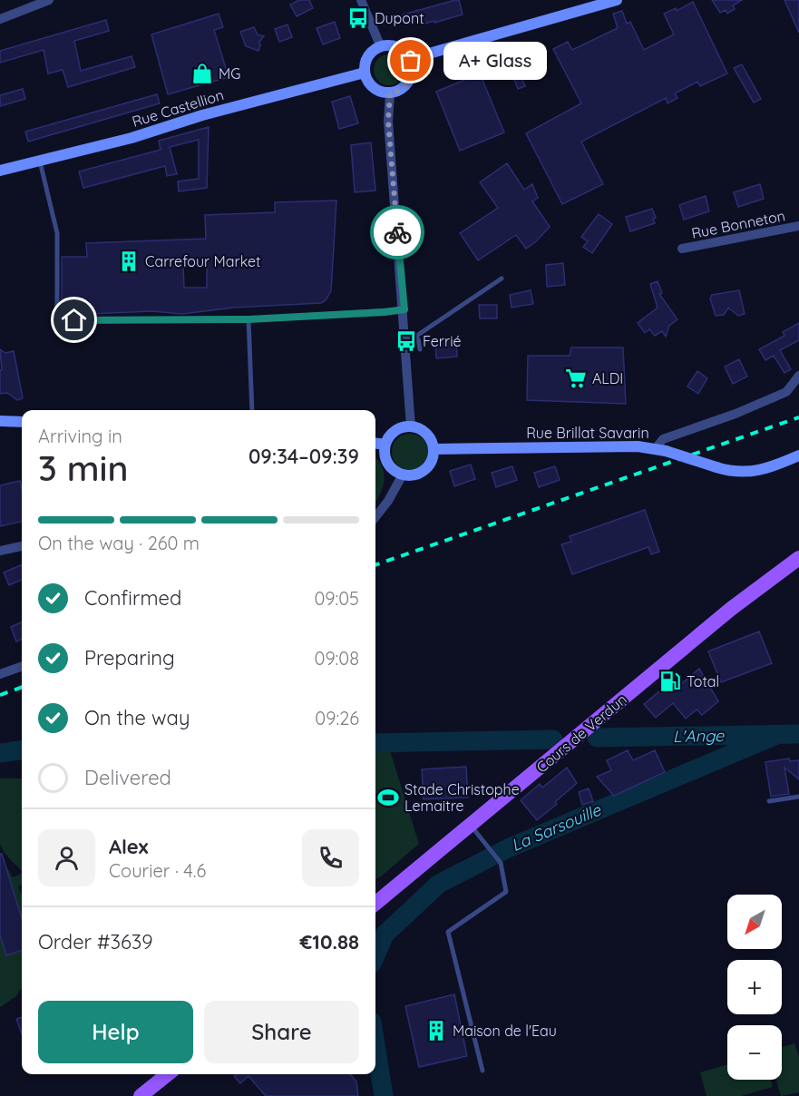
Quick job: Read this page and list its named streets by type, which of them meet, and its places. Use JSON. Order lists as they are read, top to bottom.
{
  "streets": {
    "main road": ["Rue Castellion", "Rue Brillat Savarin", "Cours de Verdun"],
    "street": ["Rue Bonneton"]
  },
  "water": ["L'Ange", "La Sarsouille"],
  "places": {
    "bus stop": ["Dupont", "Ferrié"],
    "other": ["A+ Glass"],
    "shop": ["MG"],
    "building": ["Carrefour Market", "Maison de l'Eau"],
    "supermarket": ["ALDI"],
    "fuel station": ["Total"],
    "sports": ["Stade Christophe Lemaitre"]
  },
  "north": "bottom left",
  "page": {
    "bubble": "A+ Glass",
    "heading": ["3 min", "Arriving in", "09:34–09:39"],
    "panel": [
      "Alex",
      "Courier · 4.6",
      "Order #3639",
      "€10.88"
    ],
    "bar": "On the way · 260 m",
    "list": [
      ["Confirmed", "09:05"],
      ["Preparing", "09:08"],
      ["On the way", "09:26"],
      "Delivered"
    ],
    "map_buttons": ["+", "−"],
    "buttons": ["Help", "Share"]
  }
}
